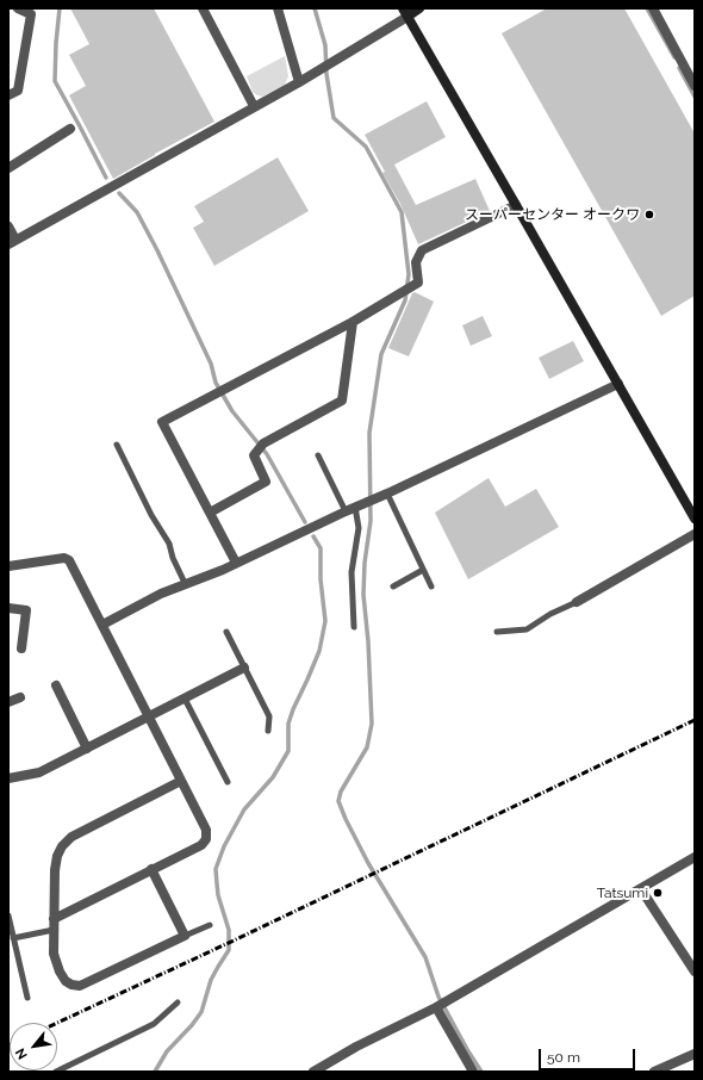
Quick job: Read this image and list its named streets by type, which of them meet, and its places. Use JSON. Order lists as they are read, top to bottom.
{
  "places": ["スーパーセンター オークワ", "Tatsumi"],
  "scale_bar": "50 m",
  "north": "bottom left"
}
